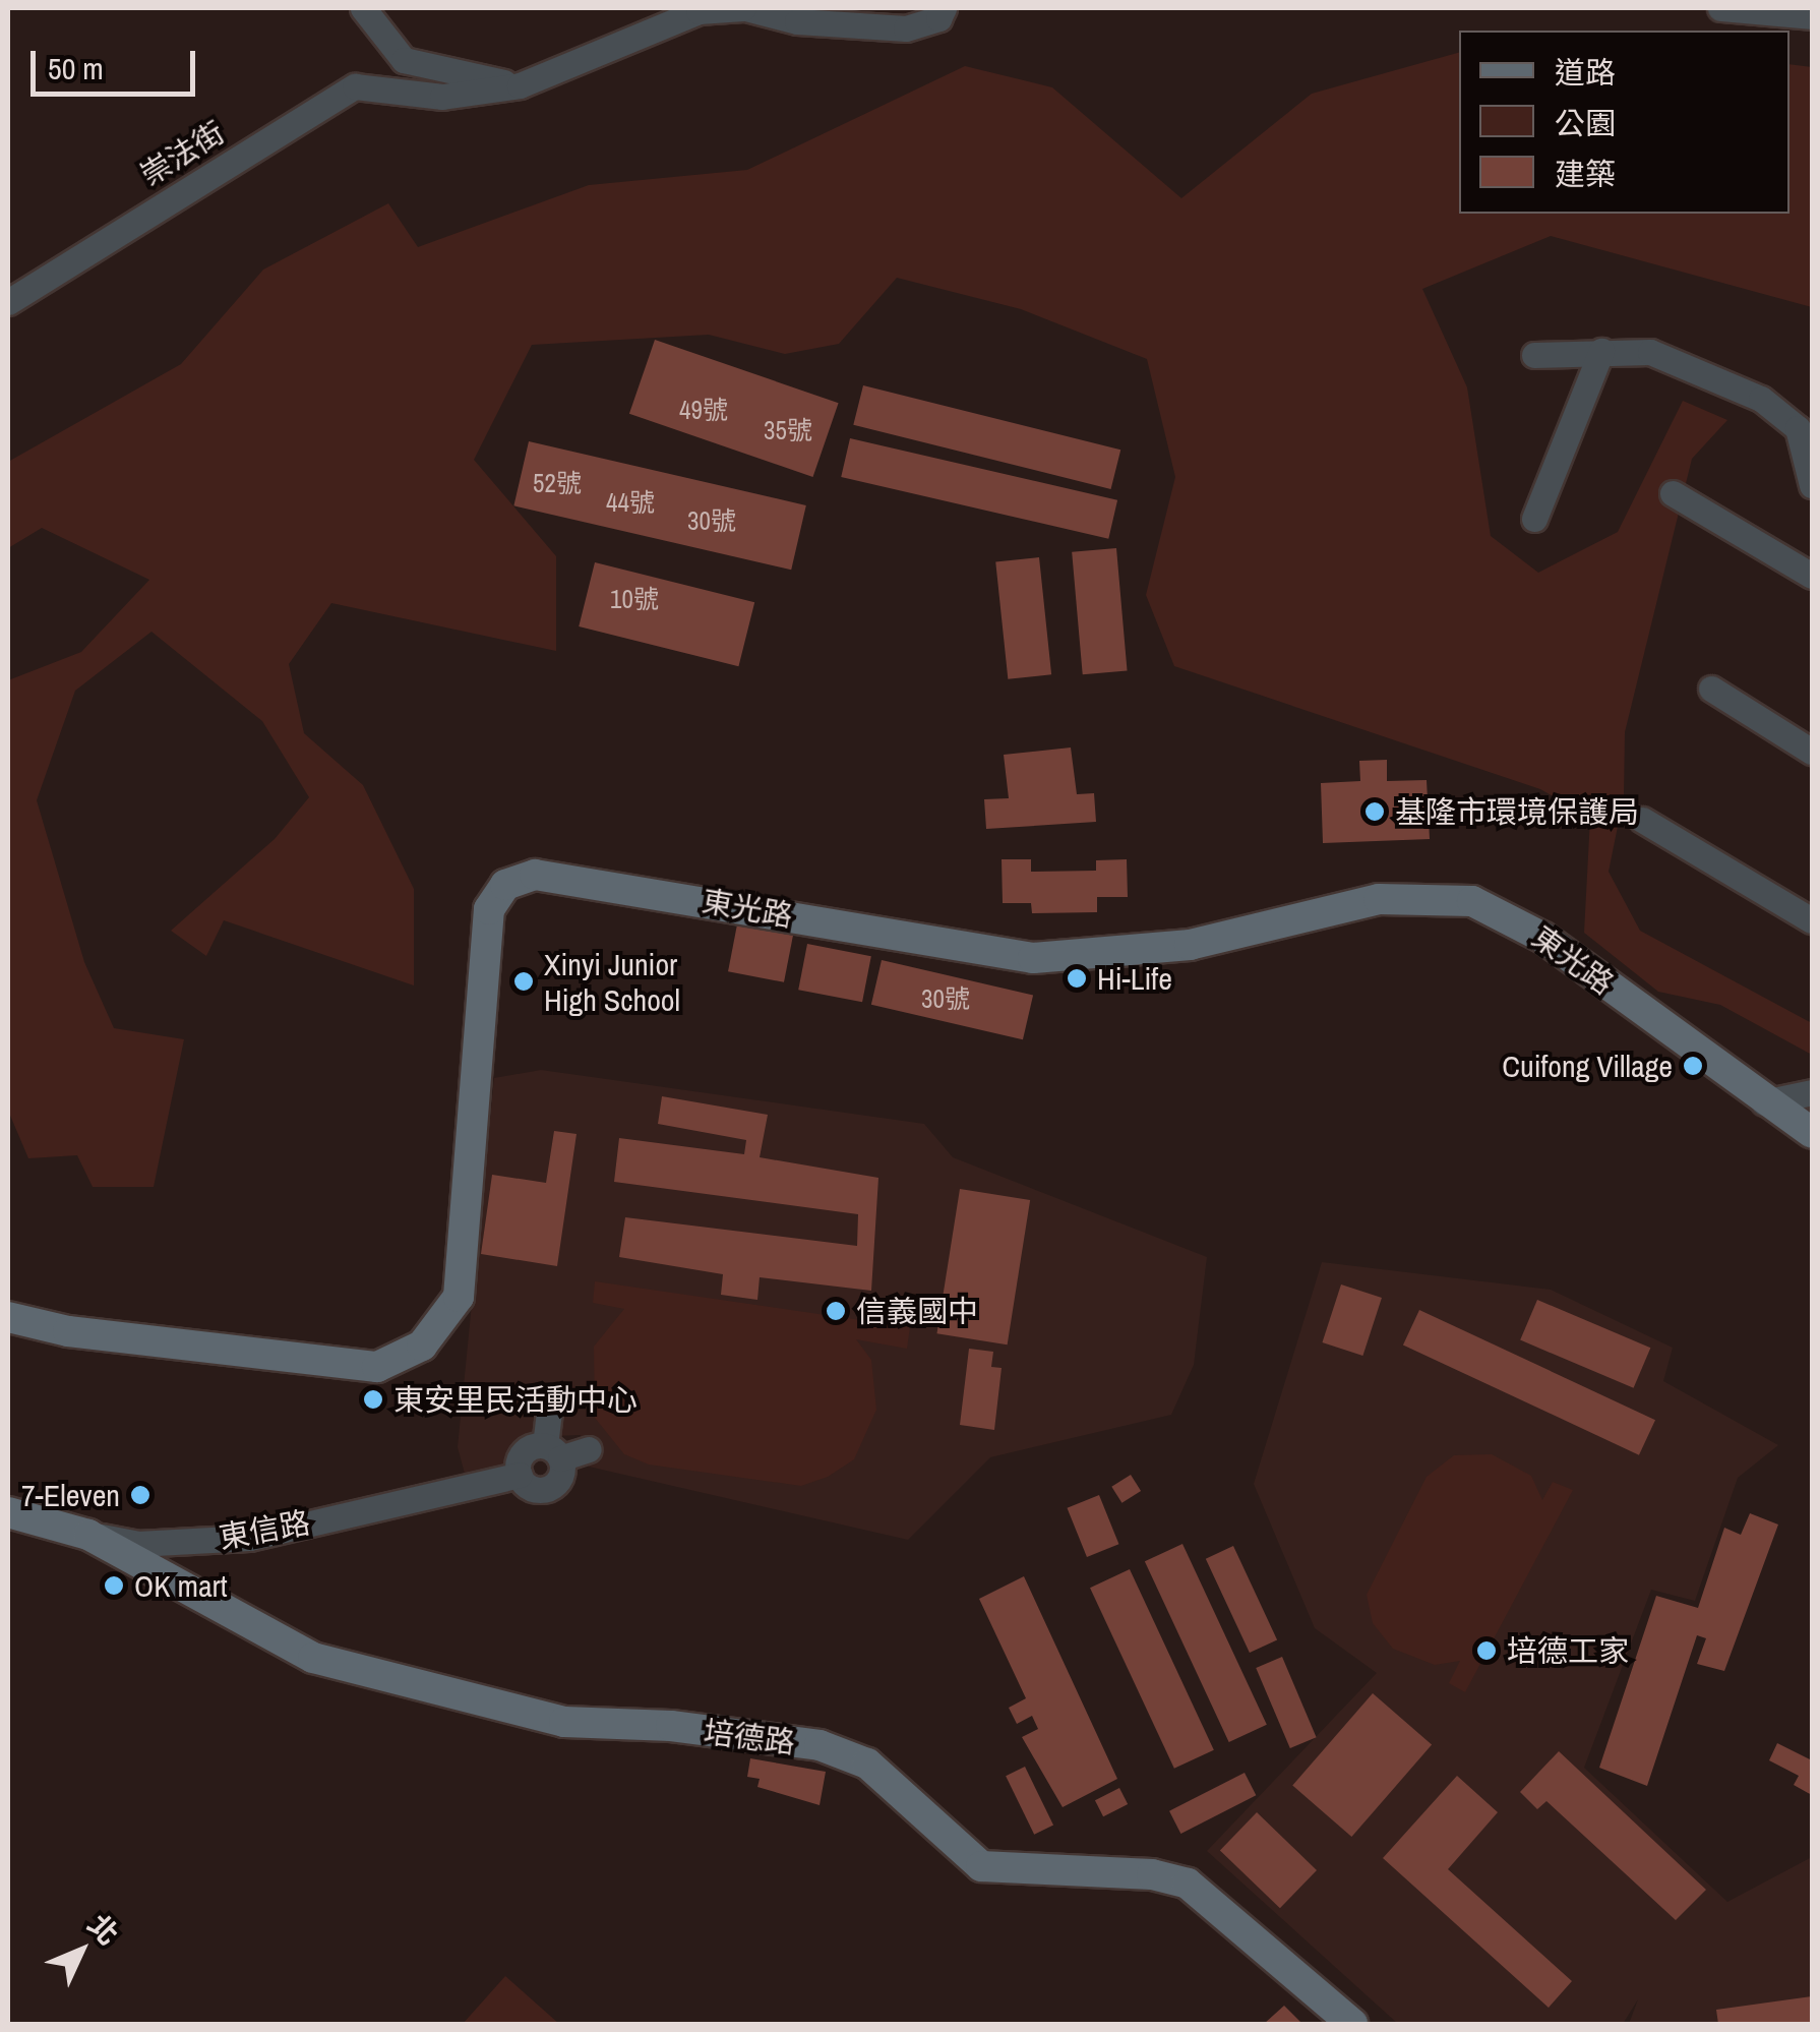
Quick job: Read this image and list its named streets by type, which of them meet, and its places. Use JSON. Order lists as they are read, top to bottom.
{
  "streets": {
    "street": [
      "崇法街",
      "東光路",
      "東信路",
      "培德路"
    ]
  },
  "crossings": [
    ["東信路", "培德路"]
  ],
  "places": [
    "基隆市環境保護局",
    "Hi-Life",
    "Xinyi Junior High School",
    "Cuifong Village",
    "信義國中",
    "東安里民活動中心",
    "7-Eleven",
    "OK mart",
    "培德工家"
  ],
  "house_numbers": [
    "49號",
    "35號",
    "52號",
    "44號",
    "30號",
    "10號",
    "30號"
  ],
  "legend": ["道路", "公園", "建築"],
  "scale_bar": "50 m",
  "north": "top right"
}
